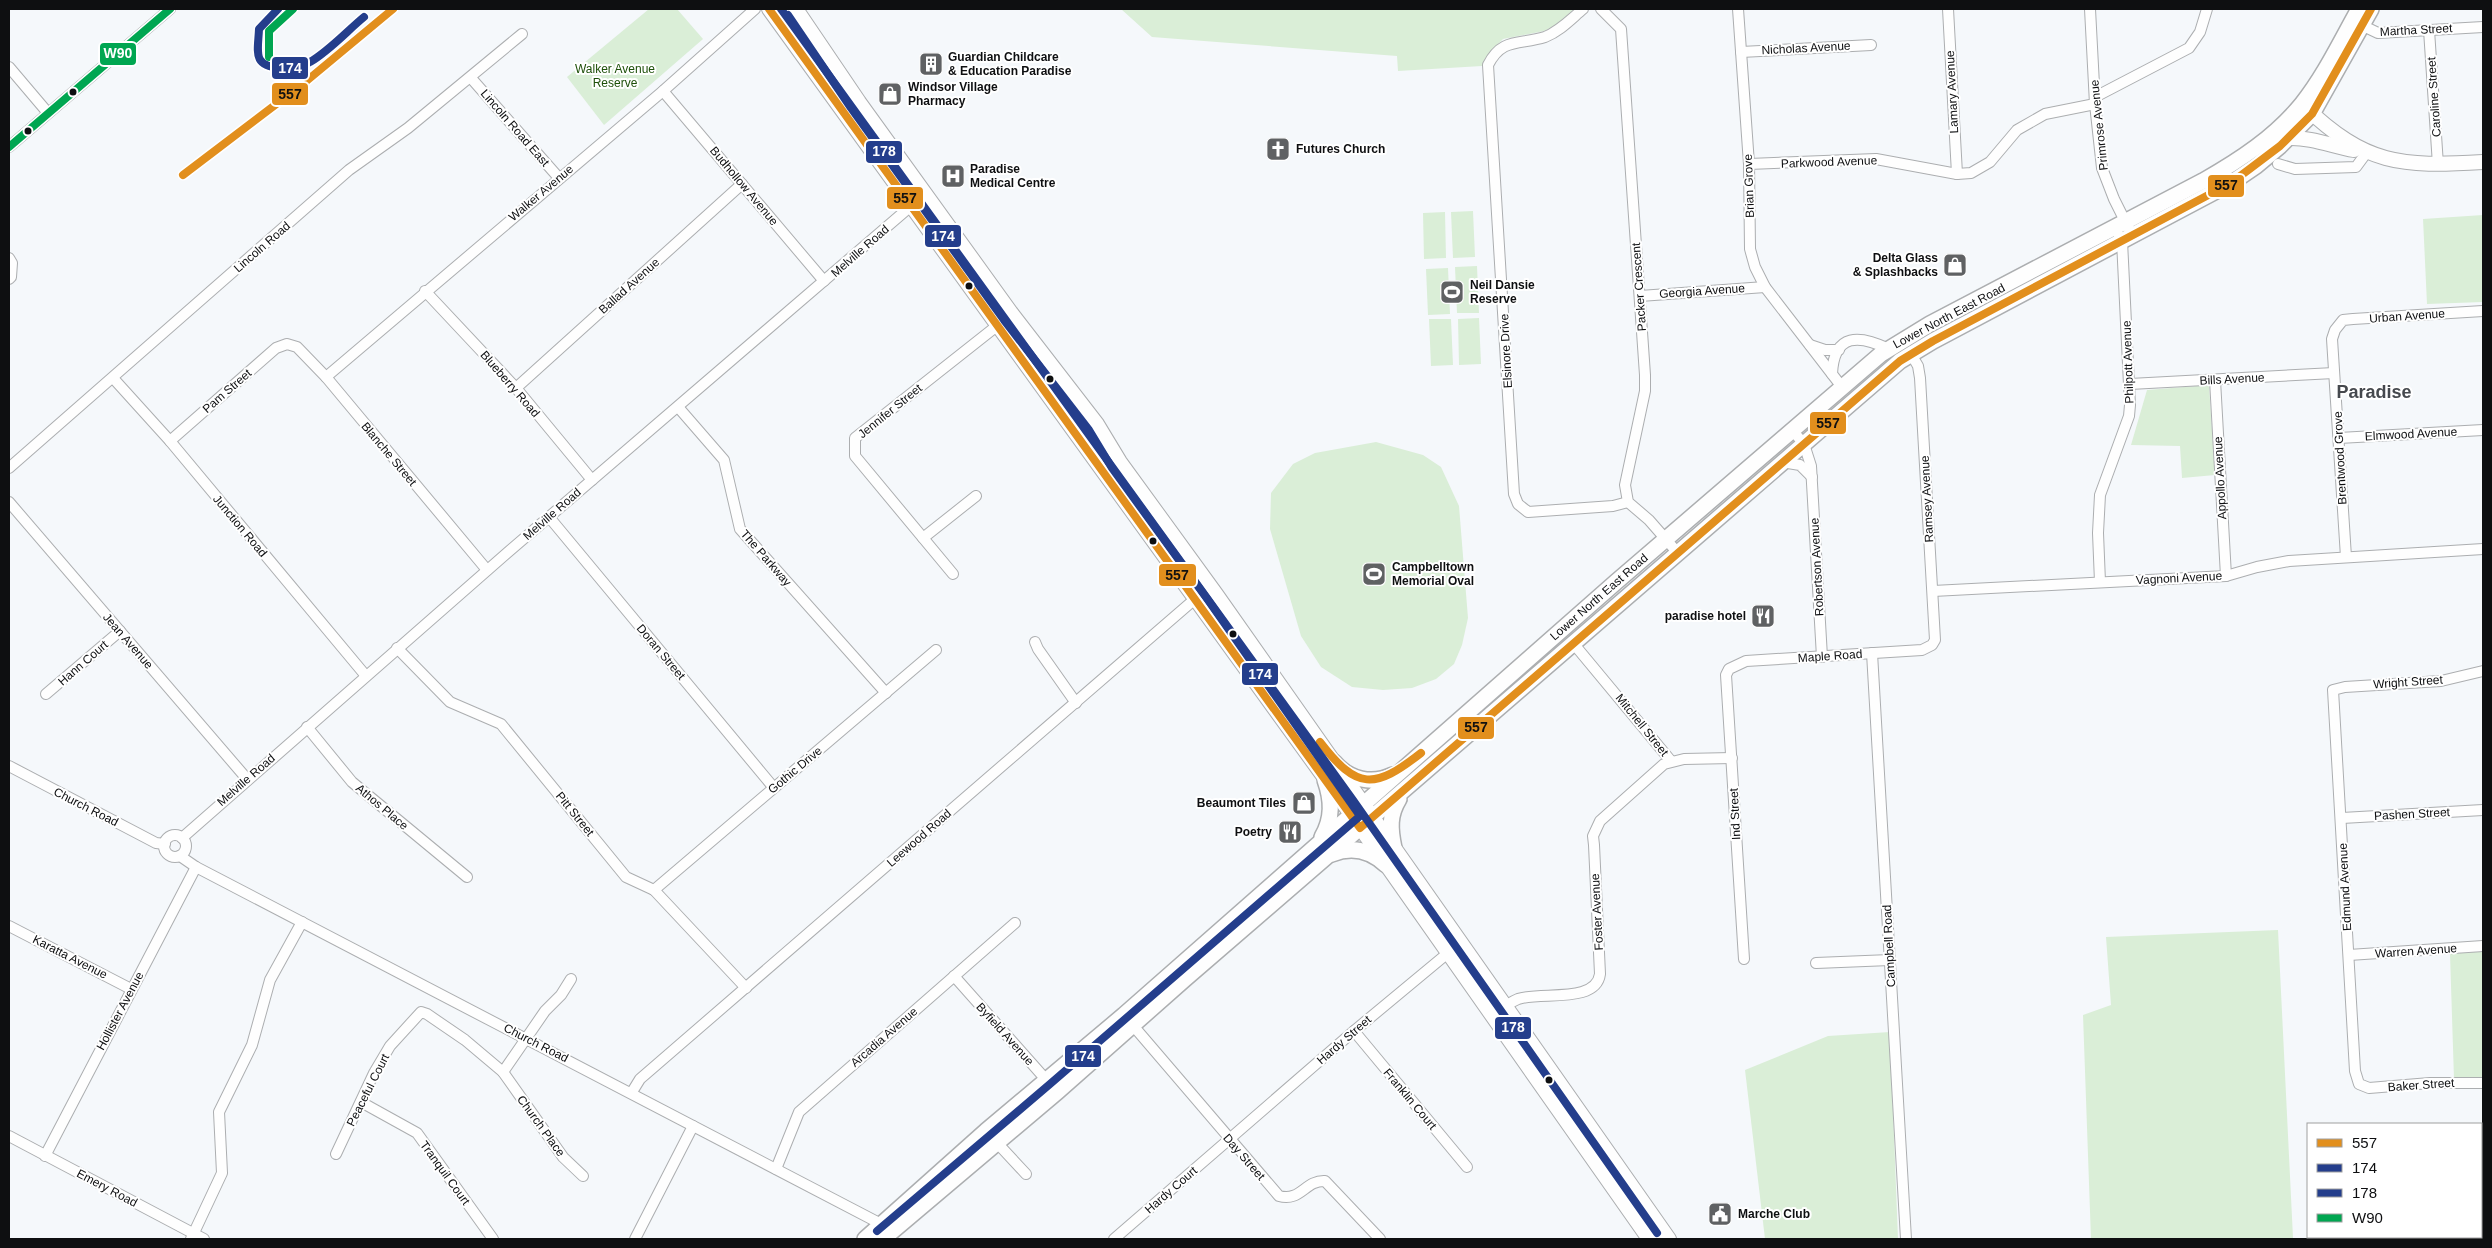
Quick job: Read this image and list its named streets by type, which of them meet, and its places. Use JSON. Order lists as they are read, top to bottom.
{
  "streets": {
    "main road": ["Lower North East Road"],
    "street": [
      "Martha Street",
      "Nicholas Avenue",
      "Lamary Avenue",
      "Caroline Street",
      "Primrose Avenue",
      "Lincoln Road East",
      "Parkwood Avenue",
      "Budhollow Avenue",
      "Brian Grove",
      "Walker Avenue",
      "Lincoln Road",
      "Melville Road",
      "Ballad Avenue",
      "Packer Crescent",
      "Georgia Avenue",
      "Urban Avenue",
      "Elsinore Drive",
      "Philpott Avenue",
      "Bills Avenue",
      "Blueberry Road",
      "Pam Street",
      "Jennifer Street",
      "Elmwood Avenue",
      "Blanche Street",
      "Brentwood Grove",
      "Appollo Avenue",
      "Ramsey Avenue",
      "Junction Road",
      "The Parkway",
      "Robertson Avenue",
      "Vagnoni Avenue",
      "Jean Avenue",
      "Doran Street",
      "Maple Road",
      "Hann Court",
      "Wright Street",
      "Mitchell Street",
      "Gothic Drive",
      "Church Road",
      "Athos Place",
      "Pitt Street",
      "Ind Street",
      "Pashen Street",
      "Leewood Road",
      "Edmund Avenue",
      "Foster Avenue",
      "Campbell Road",
      "Warren Avenue",
      "Karatta Avenue",
      "Hollister Avenue",
      "Byfield Avenue",
      "Arcadia Avenue",
      "Hardy Street",
      "Baker Street",
      "Peaceful Court",
      "Franklin Court",
      "Church Place",
      "Day Street",
      "Tranquil Court",
      "Emery Road",
      "Hardy Court"
    ]
  },
  "crossings": [
    ["Martha Street", "Caroline Street"],
    ["Martha Street", "Lower North East Road"],
    ["Nicholas Avenue", "Brian Grove"],
    ["Lamary Avenue", "Parkwood Avenue"],
    ["Primrose Avenue", "Parkwood Avenue"],
    ["Primrose Avenue", "Lower North East Road"],
    ["Primrose Avenue", "Philpott Avenue"],
    ["Lincoln Road East", "Walker Avenue"],
    ["Lincoln Road East", "Lincoln Road"],
    ["Parkwood Avenue", "Brian Grove"],
    ["Budhollow Avenue", "Walker Avenue"],
    ["Budhollow Avenue", "Melville Road"],
    ["Budhollow Avenue", "Ballad Avenue"],
    ["Brian Grove", "Georgia Avenue"],
    ["Brian Grove", "Lower North East Road"],
    ["Walker Avenue", "Blueberry Road"],
    ["Walker Avenue", "Blanche Street"],
    ["Lincoln Road", "Junction Road"],
    ["Melville Road", "Blueberry Road"],
    ["Melville Road", "Blanche Street"],
    ["Melville Road", "Junction Road"],
    ["Melville Road", "The Parkway"],
    ["Melville Road", "Jean Avenue"],
    ["Melville Road", "Doran Street"],
    ["Melville Road", "Church Road"],
    ["Melville Road", "Athos Place"],
    ["Melville Road", "Pitt Street"],
    ["Ballad Avenue", "Blueberry Road"],
    ["Packer Crescent", "Georgia Avenue"],
    ["Packer Crescent", "Elsinore Drive"],
    ["Lower North East Road", "Philpott Avenue"],
    ["Lower North East Road", "Ramsey Avenue"],
    ["Lower North East Road", "Robertson Avenue"],
    ["Lower North East Road", "Mitchell Street"],
    ["Lower North East Road", "Church Road"],
    ["Lower North East Road", "Byfield Avenue"],
    ["Lower North East Road", "Day Street"],
    ["Urban Avenue", "Brentwood Grove"],
    ["Philpott Avenue", "Bills Avenue"],
    ["Philpott Avenue", "Vagnoni Avenue"],
    ["Bills Avenue", "Brentwood Grove"],
    ["Bills Avenue", "Appollo Avenue"],
    ["Pam Street", "Blanche Street"],
    ["Pam Street", "Junction Road"],
    ["Elmwood Avenue", "Brentwood Grove"],
    ["Brentwood Grove", "Vagnoni Avenue"],
    ["Appollo Avenue", "Vagnoni Avenue"],
    ["Ramsey Avenue", "Vagnoni Avenue"],
    ["Ramsey Avenue", "Maple Road"],
    ["The Parkway", "Gothic Drive"],
    ["Robertson Avenue", "Maple Road"],
    ["Jean Avenue", "Hann Court"],
    ["Doran Street", "Gothic Drive"],
    ["Maple Road", "Ind Street"],
    ["Maple Road", "Campbell Road"],
    ["Wright Street", "Edmund Avenue"],
    ["Mitchell Street", "Ind Street"],
    ["Mitchell Street", "Foster Avenue"],
    ["Gothic Drive", "Pitt Street"],
    ["Church Road", "Leewood Road"],
    ["Church Road", "Hollister Avenue"],
    ["Church Road", "Arcadia Avenue"],
    ["Pitt Street", "Leewood Road"],
    ["Pashen Street", "Edmund Avenue"],
    ["Edmund Avenue", "Warren Avenue"],
    ["Edmund Avenue", "Baker Street"],
    ["Karatta Avenue", "Hollister Avenue"],
    ["Hollister Avenue", "Emery Road"],
    ["Byfield Avenue", "Arcadia Avenue"],
    ["Hardy Street", "Franklin Court"],
    ["Hardy Street", "Day Street"],
    ["Hardy Street", "Hardy Court"],
    ["Peaceful Court", "Church Place"],
    ["Peaceful Court", "Tranquil Court"],
    ["Day Street", "Hardy Court"]
  ],
  "districts": ["Paradise"],
  "parks": ["Walker Avenue Reserve"],
  "places": {
    "building": ["Guardian Childcare & Education Paradise"],
    "shop": ["Windsor Village Pharmacy", "Delta Glass & Splashbacks", "Beaumont Tiles"],
    "church": ["Futures Church"],
    "hospital": ["Paradise Medical Centre"],
    "sports": ["Neil Dansie Reserve", "Campbelltown Memorial Oval"],
    "restaurant": ["paradise hotel", "Poetry"],
    "public building": ["Marche Club"]
  },
  "lines": [
    "transit line 557",
    "transit line 174",
    "transit line 178",
    "transit line W90"
  ],
  "legend": [
    "557",
    "174",
    "178",
    "W90"
  ]
}
